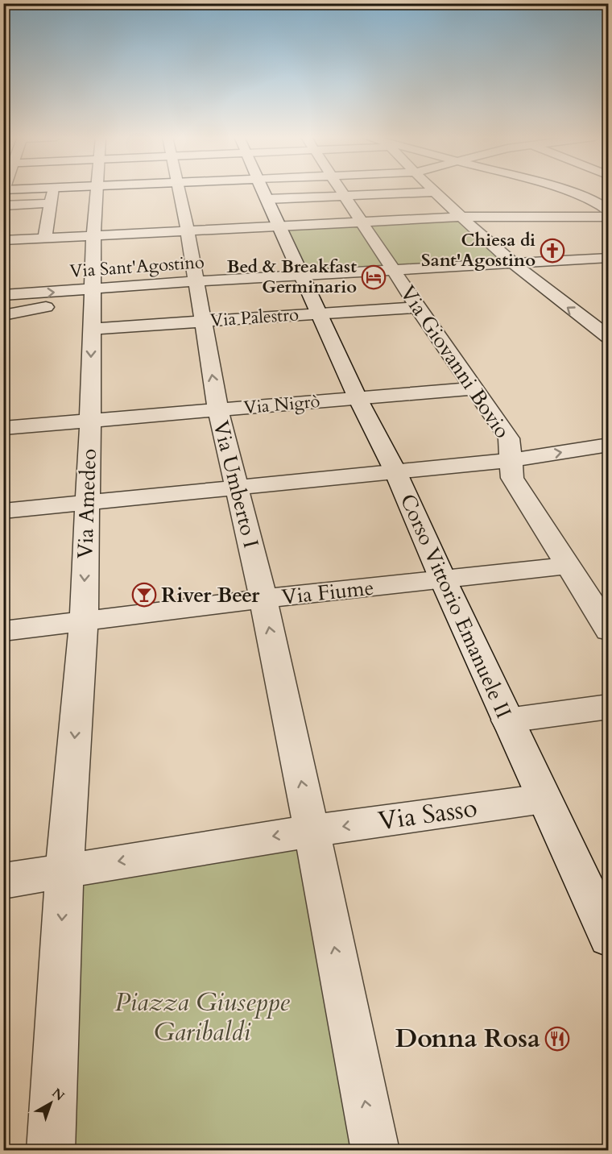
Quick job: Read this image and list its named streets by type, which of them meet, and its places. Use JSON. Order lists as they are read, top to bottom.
{
  "streets": {
    "street": [
      "Via Sant'Agostino",
      "Via Palestro",
      "Via Giovanni Bovio",
      "Via Nigrò",
      "Via Umberto I",
      "Via Amedeo",
      "Via Fiume",
      "Corso Vittorio Emanuele II",
      "Via Sasso"
    ]
  },
  "crossings": [
    ["Via Sant'Agostino", "Via Giovanni Bovio"],
    ["Via Sant'Agostino", "Via Umberto I"],
    ["Via Sant'Agostino", "Via Amedeo"],
    ["Via Sant'Agostino", "Corso Vittorio Emanuele II"],
    ["Via Palestro", "Via Giovanni Bovio"],
    ["Via Palestro", "Via Umberto I"],
    ["Via Palestro", "Via Amedeo"],
    ["Via Palestro", "Corso Vittorio Emanuele II"],
    ["Via Giovanni Bovio", "Via Nigrò"],
    ["Via Giovanni Bovio", "Via Fiume"],
    ["Via Nigrò", "Via Umberto I"],
    ["Via Nigrò", "Via Amedeo"],
    ["Via Nigrò", "Corso Vittorio Emanuele II"],
    ["Via Umberto I", "Via Fiume"],
    ["Via Umberto I", "Via Sasso"],
    ["Via Amedeo", "Via Fiume"],
    ["Via Fiume", "Corso Vittorio Emanuele II"],
    ["Corso Vittorio Emanuele II", "Via Sasso"]
  ],
  "one_way": ["Via Umberto I", "Via Amedeo", "Via Sasso"],
  "parks": ["Piazza Giuseppe Garibaldi"],
  "places": {
    "church": ["Chiesa di Sant'Agostino"],
    "hotel": ["Bed & Breakfast Germinario"],
    "bar": ["River Beer"],
    "restaurant": ["Donna Rosa"]
  },
  "north": "top right"
}
